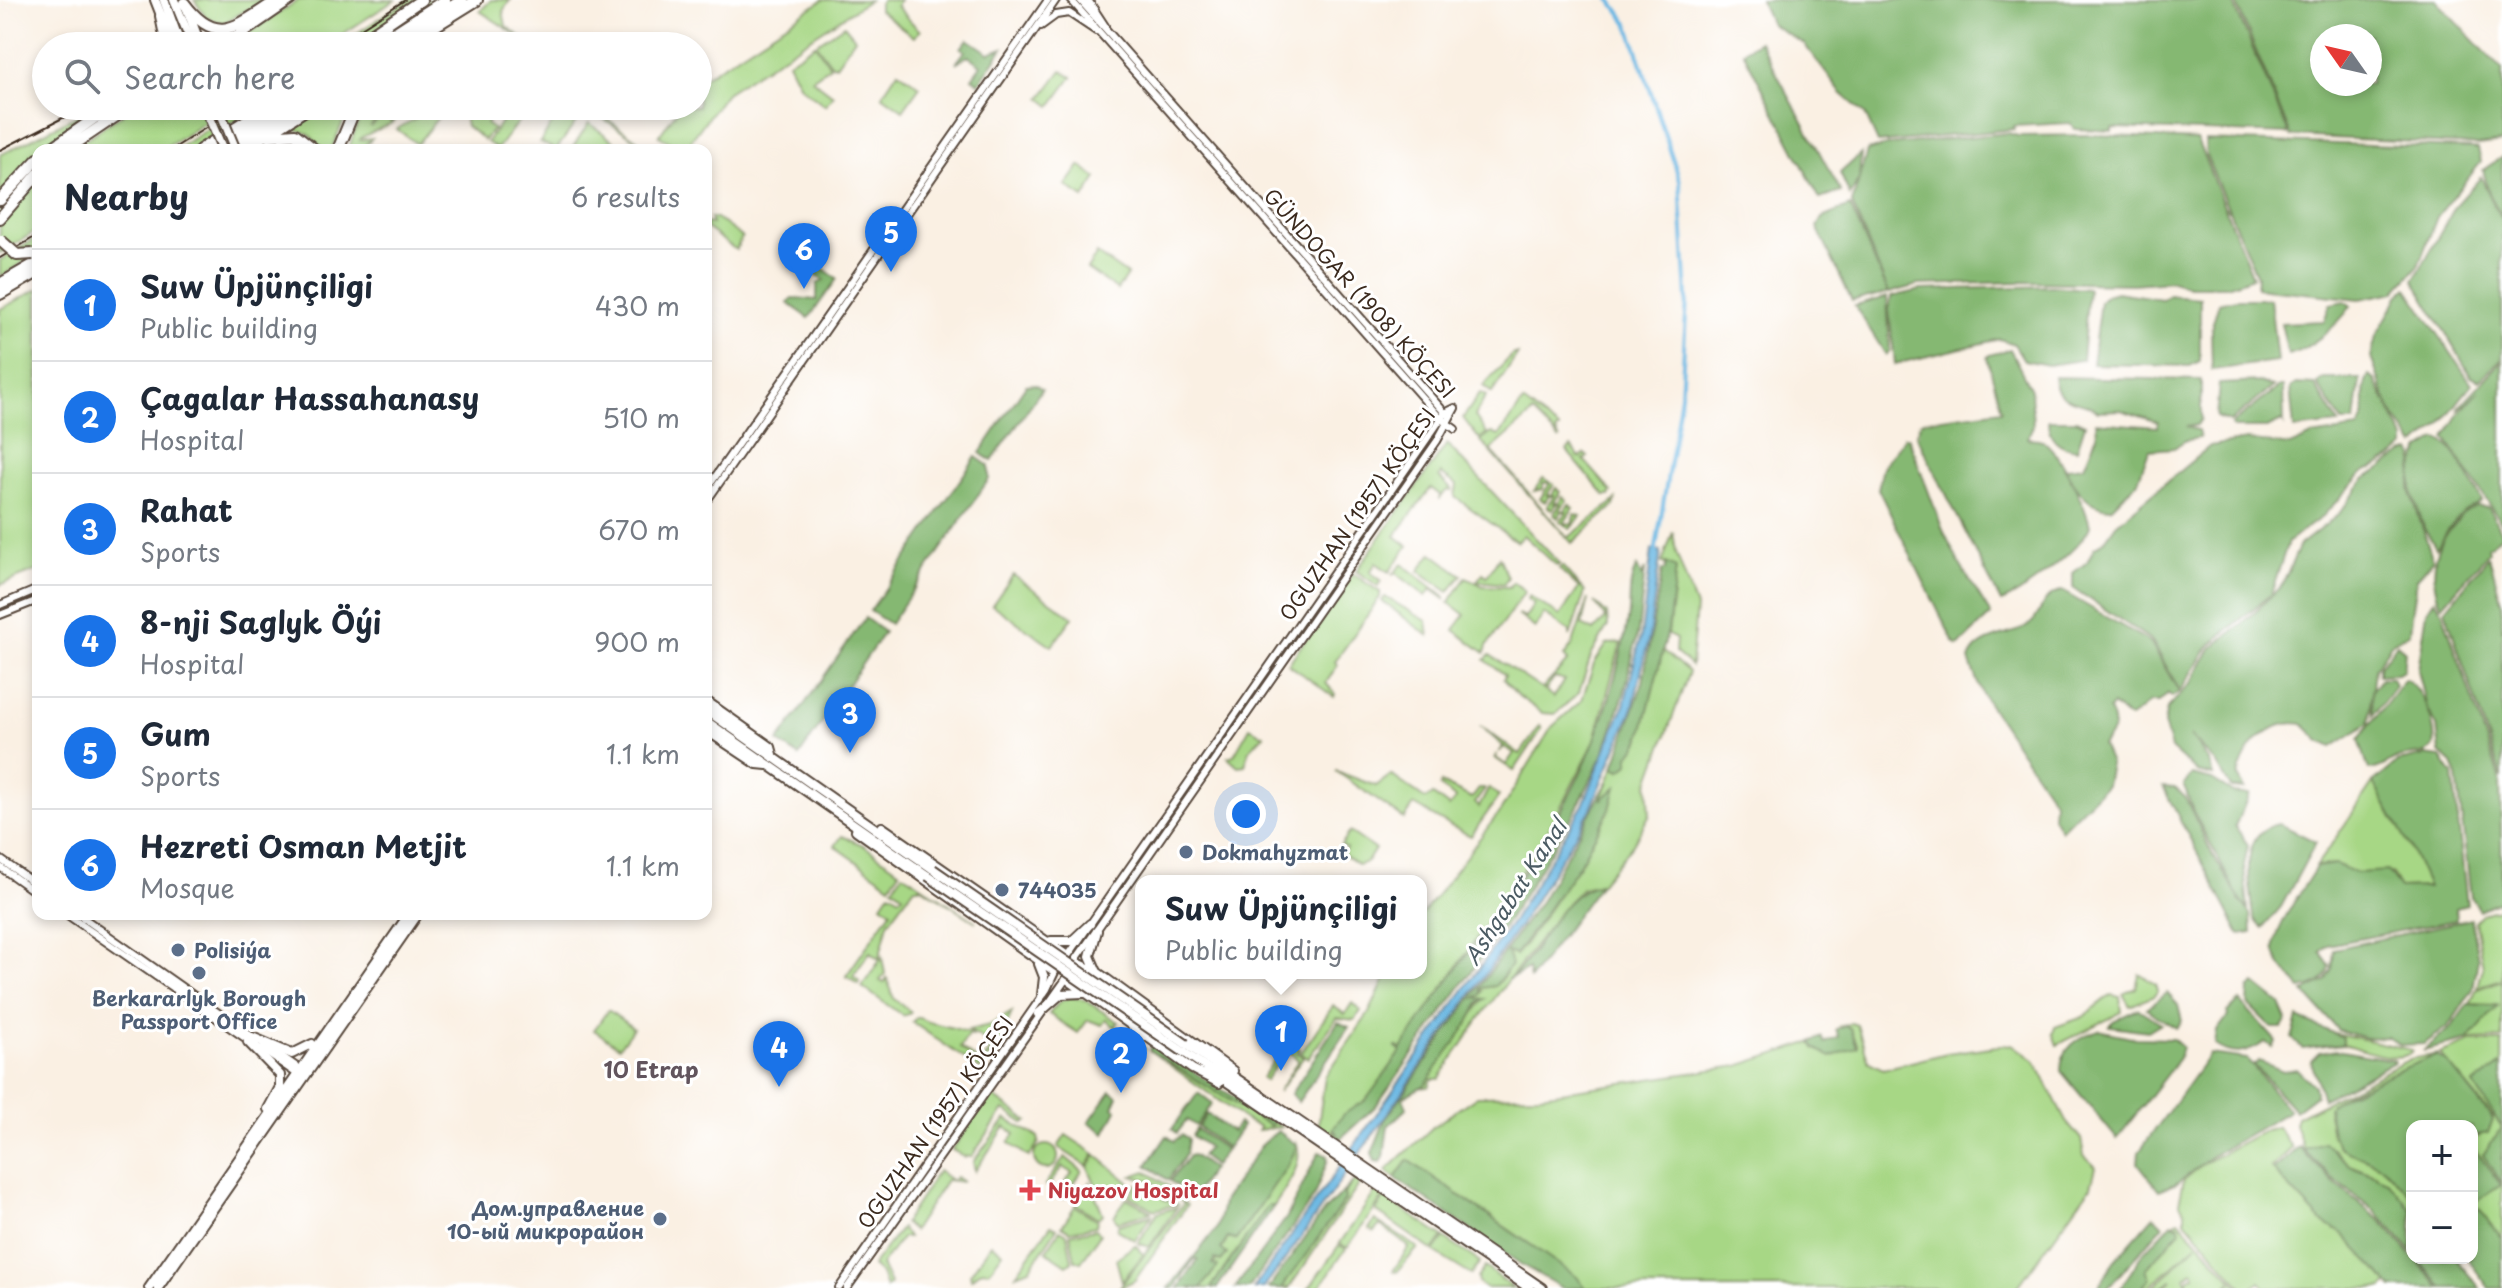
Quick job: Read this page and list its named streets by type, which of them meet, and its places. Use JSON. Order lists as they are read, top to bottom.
{
  "streets": {
    "main road": ["GÜNDOGAR (1908) KÖÇESI", "OGUZHAN (1957) KÖÇESI"]
  },
  "crossings": [
    ["GÜNDOGAR (1908) KÖÇESI", "OGUZHAN (1957) KÖÇESI"]
  ],
  "districts": ["10 Etrap"],
  "water": ["Ashgabat Kanal"],
  "places": {
    "other": [
      "Dokmahyzmat",
      "744035",
      "Polisiýa",
      "Berkararlyk Borough Passport Office",
      "Дом.управление 10-ый микрорайон"
    ],
    "health": ["Niyazov Hospital"]
  },
  "north": "top left",
  "page": {
    "search": "Search here",
    "heading": ["Nearby", "6 results"],
    "pins": [
      "5",
      "6",
      "3",
      "1",
      "4",
      "2"
    ],
    "list": [
      {
        "mark": "1",
        "name": "Suw Üpjünçiligi",
        "note": "Public building",
        "value": "430 m"
      },
      {
        "mark": "2",
        "name": "Çagalar Hassahanasy",
        "note": "Hospital",
        "value": "510 m"
      },
      {
        "mark": "3",
        "name": "Rahat",
        "note": "Sports",
        "value": "670 m"
      },
      {
        "mark": "4",
        "name": "8-nji Saglyk Öýi",
        "note": "Hospital",
        "value": "900 m"
      },
      {
        "mark": "5",
        "name": "Gum",
        "note": "Sports",
        "value": "1.1 km"
      },
      {
        "mark": "6",
        "name": "Hezreti Osman Metjit",
        "note": "Mosque",
        "value": "1.1 km"
      }
    ],
    "popup": ["Suw Üpjünçiligi", "Public building"],
    "map_buttons": ["+", "−"]
  }
}
